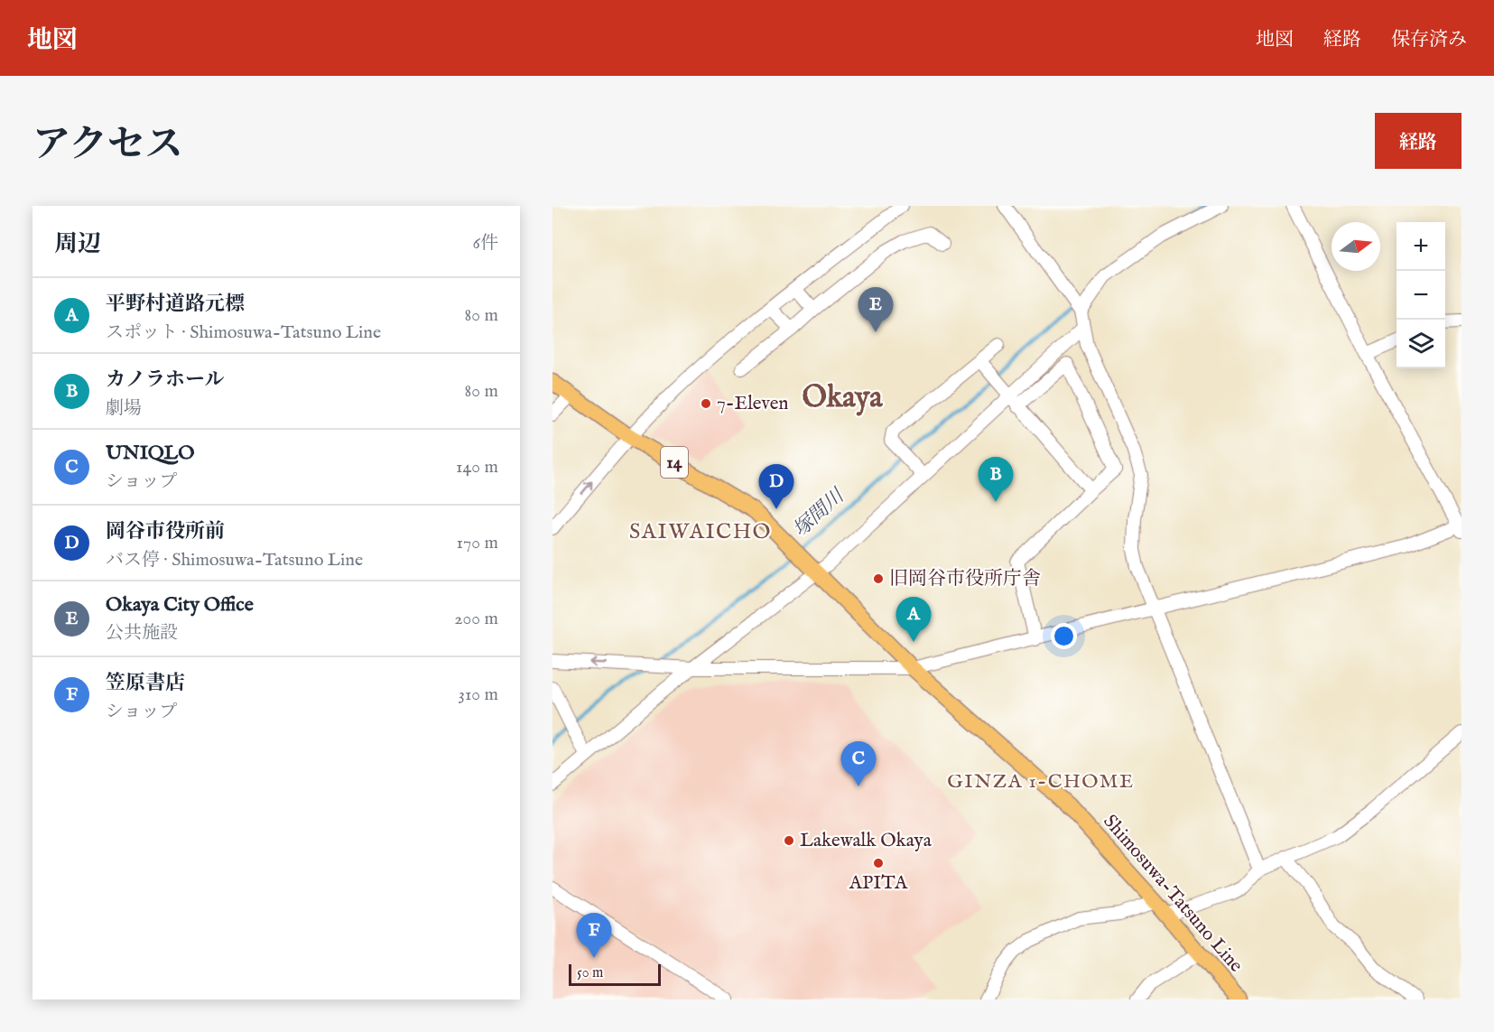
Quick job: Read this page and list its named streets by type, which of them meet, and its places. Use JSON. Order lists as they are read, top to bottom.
{
  "streets": {
    "main road": ["14", "Shimosuwa-Tatsuno Line"]
  },
  "districts": ["Okaya", "SAIWAICHO", "GINZA 1-CHOME"],
  "water": ["塚間川"],
  "places": [
    "7-Eleven",
    "旧岡谷市役所庁舎",
    "Lakewalk Okaya",
    "APITA"
  ],
  "scale_bar": "50 m",
  "north": "right",
  "page": {
    "header": "地図",
    "nav": ["地図", "経路", "保存済み"],
    "title": "アクセス",
    "buttons": "経路",
    "heading": ["周辺", "6件"],
    "map_buttons": ["+", "−"],
    "list": [
      {
        "mark": "A",
        "name": "平野村道路元標",
        "note": "スポット · Shimosuwa-Tatsuno Line",
        "value": "80 m"
      },
      {
        "mark": "B",
        "name": "カノラホール",
        "note": "劇場",
        "value": "80 m"
      },
      {
        "mark": "C",
        "name": "UNIQLO",
        "note": "ショップ",
        "value": "140 m"
      },
      {
        "mark": "D",
        "name": "岡谷市役所前",
        "note": "バス停 · Shimosuwa-Tatsuno Line",
        "value": "170 m"
      },
      {
        "mark": "E",
        "name": "Okaya City Office",
        "note": "公共施設",
        "value": "200 m"
      },
      {
        "mark": "F",
        "name": "笠原書店",
        "note": "ショップ",
        "value": "310 m"
      }
    ],
    "pins": [
      "E",
      "B",
      "D",
      "A",
      "C",
      "F"
    ],
    "scale": "50 m"
  }
}
